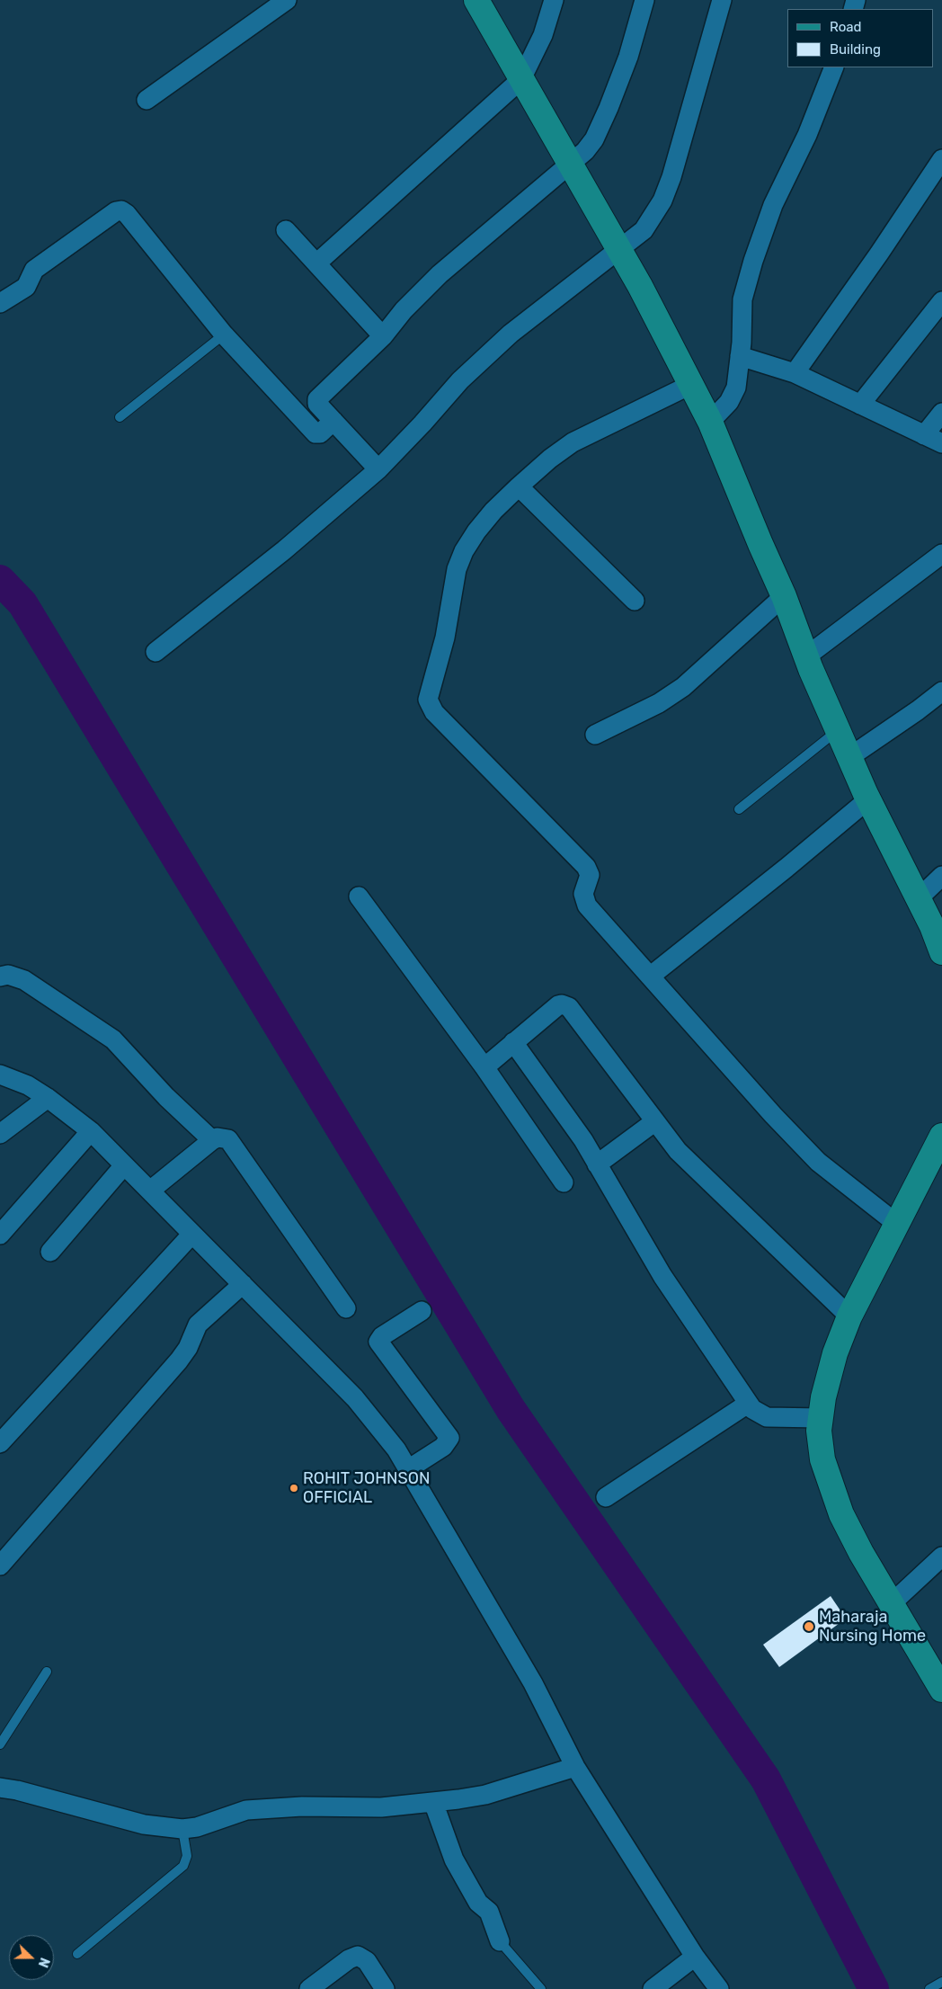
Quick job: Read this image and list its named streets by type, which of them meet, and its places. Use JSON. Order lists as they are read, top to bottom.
{
  "places": ["ROHIT JOHNSON OFFICIAL", "Maharaja Nursing Home"],
  "legend": ["Road", "Building"],
  "north": "right"
}
